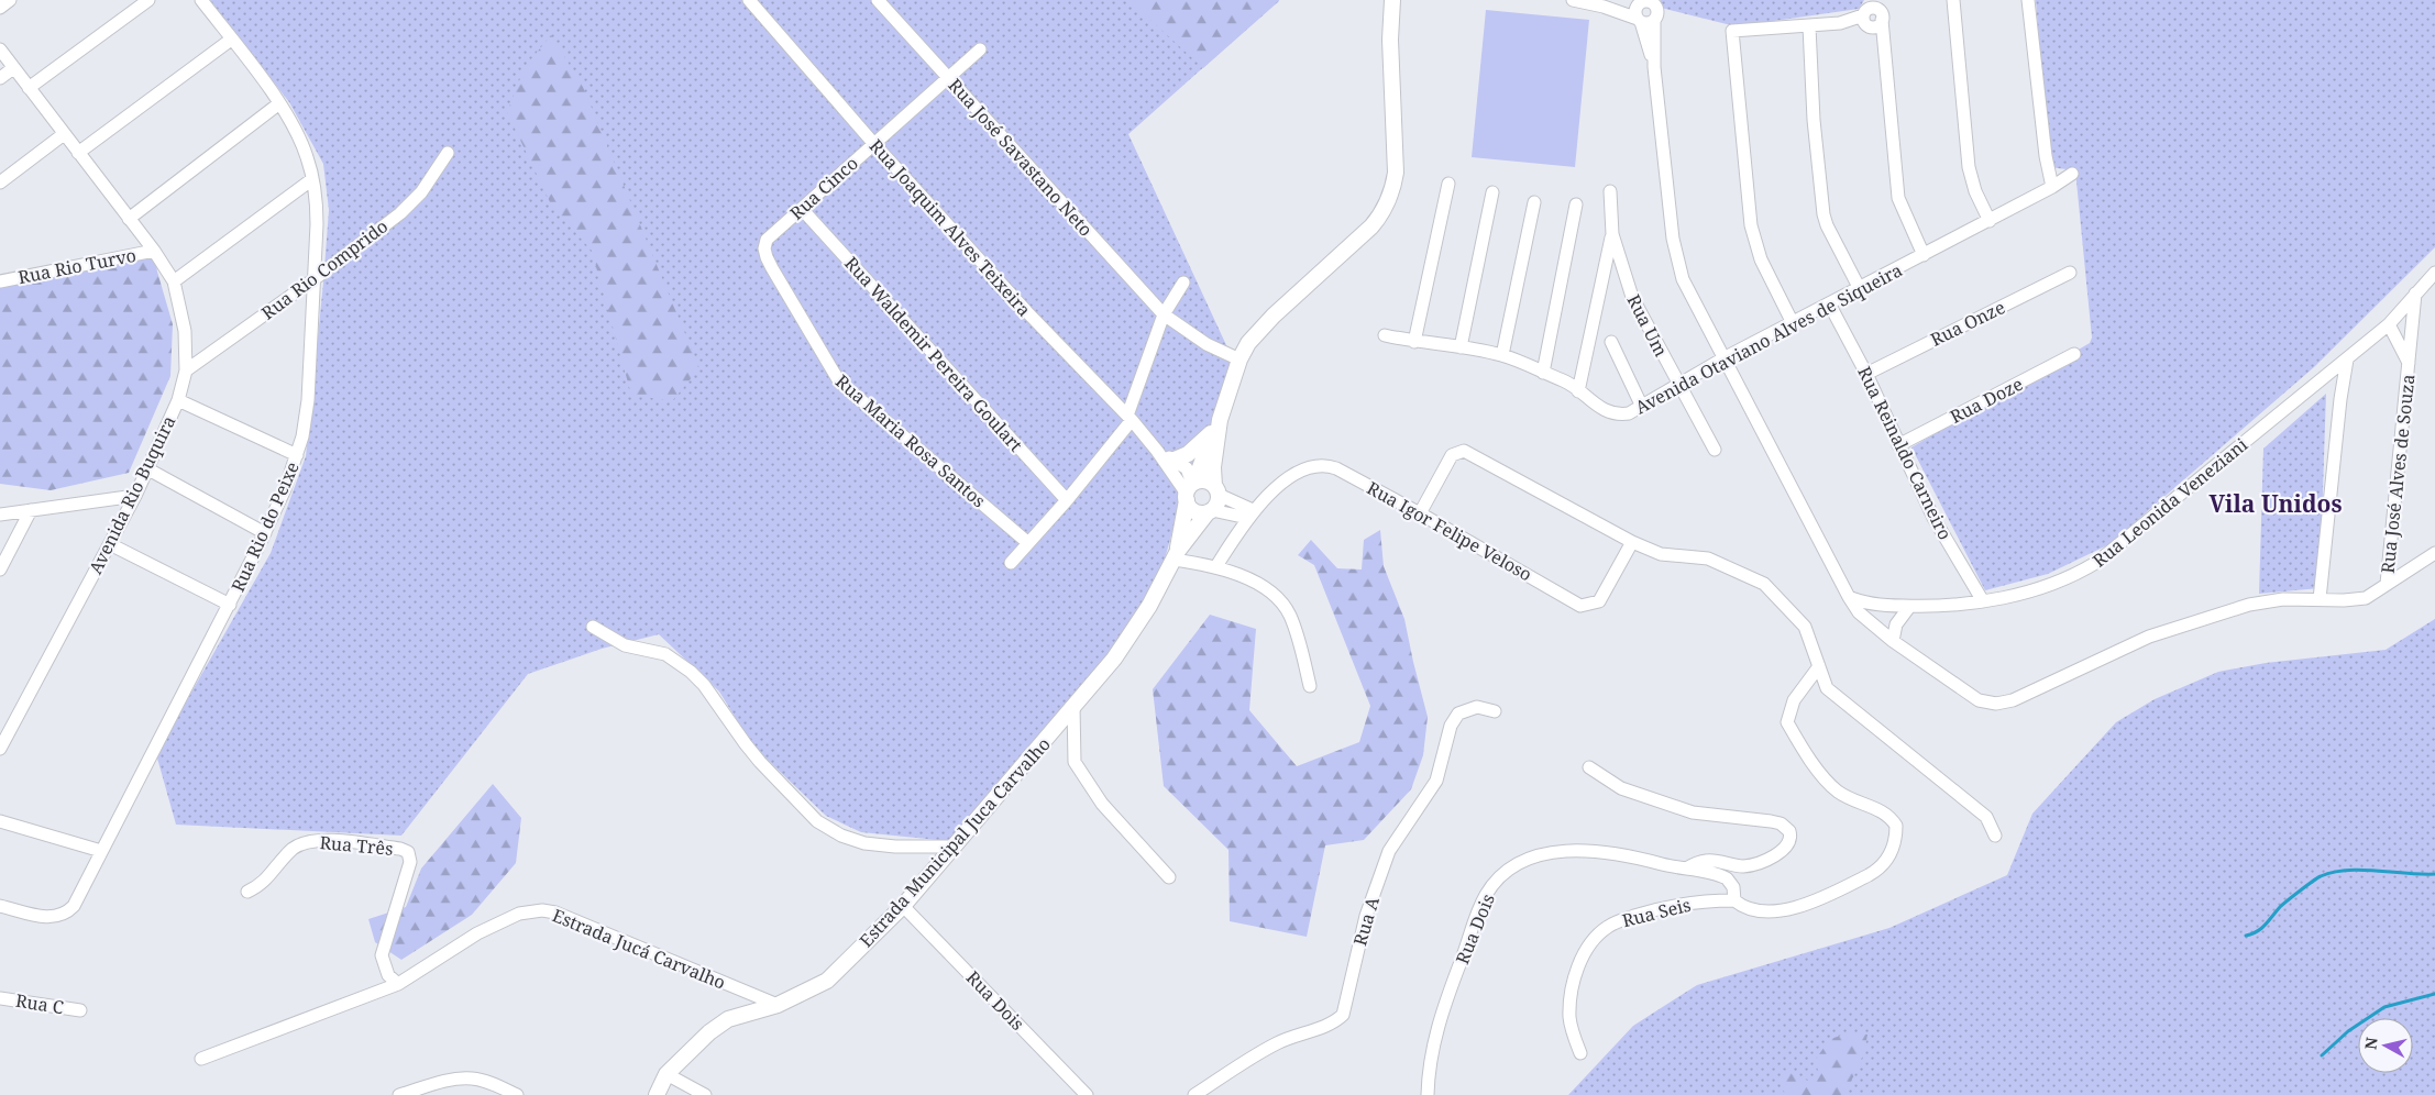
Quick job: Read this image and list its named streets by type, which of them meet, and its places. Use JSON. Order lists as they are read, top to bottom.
{
  "streets": {
    "street": [
      "Rua José Savastano Neto",
      "Rua Cinco",
      "Rua Joaquim Alves Teixeira",
      "Rua Rio Turvo",
      "Rua Rio Comprido",
      "Rua Onze",
      "Rua Um",
      "Avenida Otaviano Alves de Siqueira",
      "Rua Waldemir Pereira Goulart",
      "Rua Doze",
      "Rua Maria Rosa Santos",
      "Rua Reinaldo Carneiro",
      "Rua José Alves de Souza",
      "Avenida Rio Buquira",
      "Rua Leonida Veneziani",
      "Rua Rio do Peixe",
      "Rua Igor Felipe Veloso",
      "Estrada Municipal Juca Carvalho",
      "Rua Três",
      "Rua Seis",
      "Rua A",
      "Rua Dois",
      "Estrada Jucá Carvalho",
      "Rua C"
    ]
  },
  "crossings": [
    ["Rua José Savastano Neto", "Rua Cinco"],
    ["Rua Cinco", "Rua Joaquim Alves Teixeira"],
    ["Rua Cinco", "Rua Waldemir Pereira Goulart"],
    ["Rua Cinco", "Rua Maria Rosa Santos"],
    ["Rua Rio Turvo", "Avenida Rio Buquira"],
    ["Rua Rio Comprido", "Avenida Rio Buquira"],
    ["Rua Rio Comprido", "Rua Rio do Peixe"],
    ["Rua Onze", "Rua Reinaldo Carneiro"],
    ["Rua Um", "Avenida Otaviano Alves de Siqueira"],
    ["Avenida Otaviano Alves de Siqueira", "Rua Reinaldo Carneiro"],
    ["Rua Doze", "Rua Reinaldo Carneiro"],
    ["Rua Reinaldo Carneiro", "Rua Leonida Veneziani"],
    ["Rua José Alves de Souza", "Rua Leonida Veneziani"],
    ["Estrada Municipal Juca Carvalho", "Rua Dois"],
    ["Estrada Municipal Juca Carvalho", "Estrada Jucá Carvalho"],
    ["Rua Três", "Estrada Jucá Carvalho"],
    ["Rua Seis", "Rua Dois"]
  ],
  "districts": ["Vila Unidos"],
  "north": "left"
}
